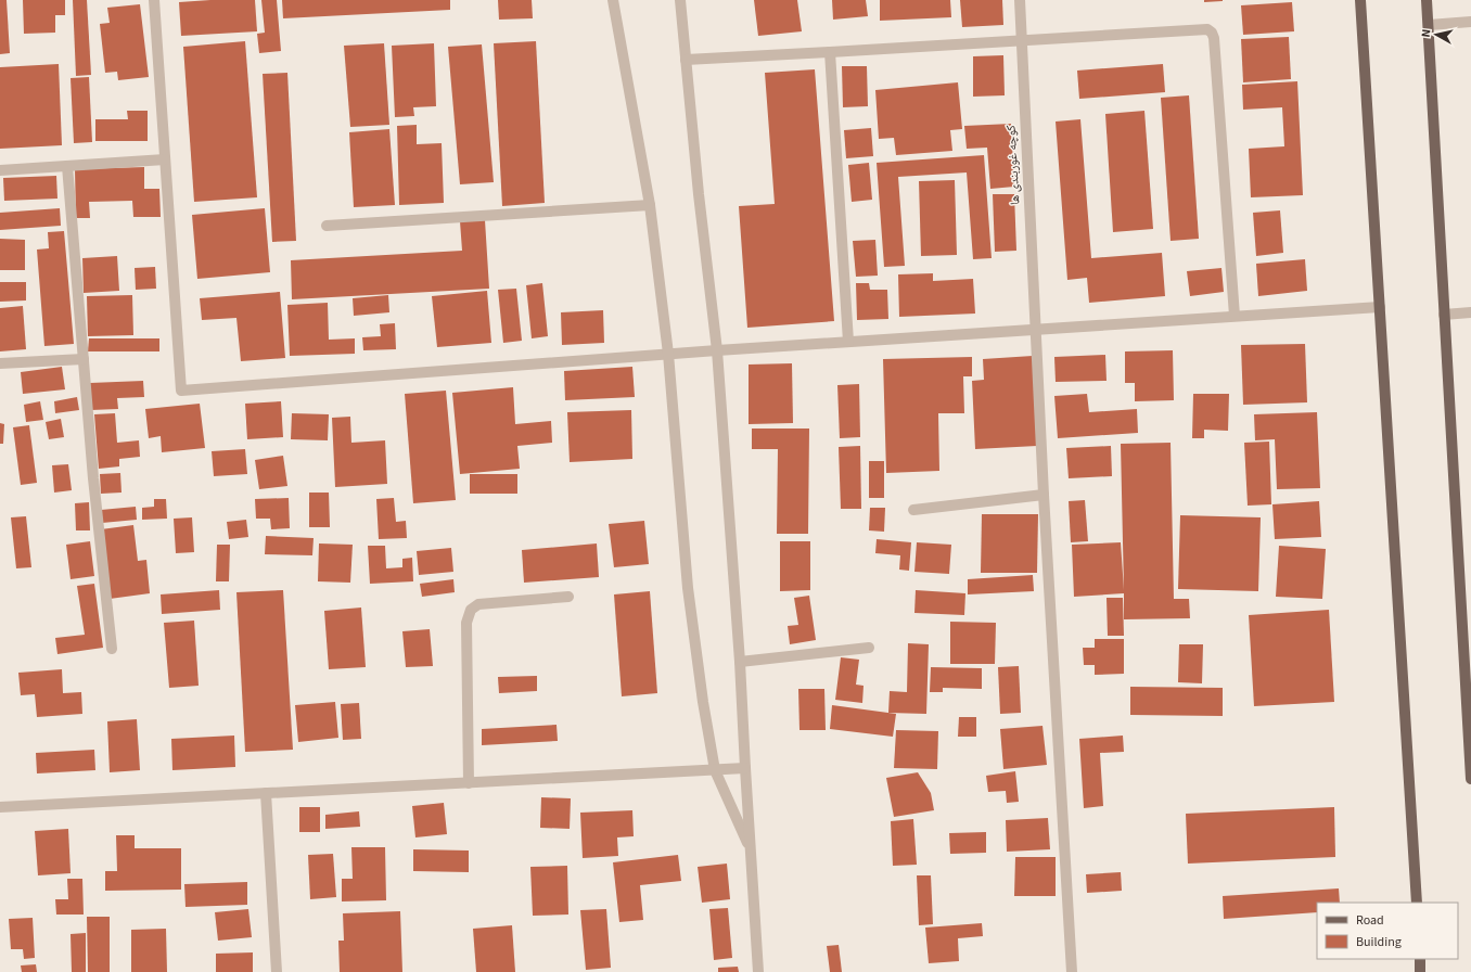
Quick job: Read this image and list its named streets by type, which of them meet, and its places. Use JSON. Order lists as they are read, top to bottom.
{
  "streets": {
    "street": ["کوچه غوربندی ها"]
  },
  "legend": ["Road", "Building"],
  "north": "left"
}
